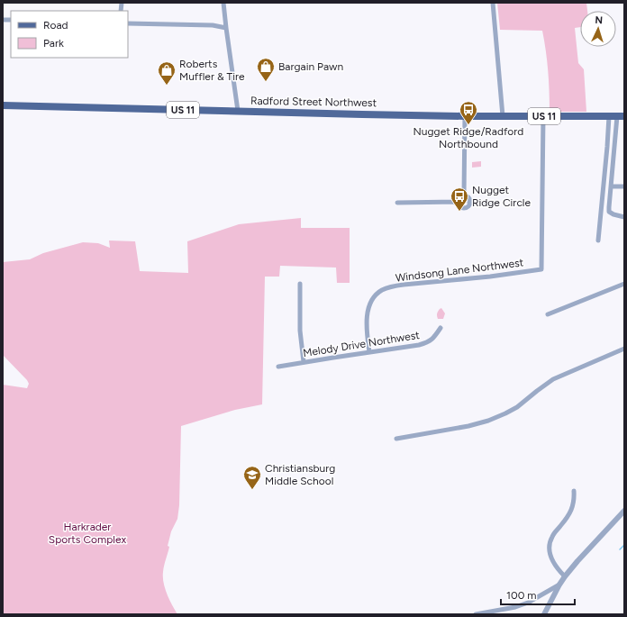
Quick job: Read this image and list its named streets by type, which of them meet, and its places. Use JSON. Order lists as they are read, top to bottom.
{
  "streets": {
    "main road": ["Radford Street Northwest", "US 11"],
    "street": ["Windsong Lane Northwest", "Melody Drive Northwest"]
  },
  "crossings": [
    ["Radford Street Northwest", "Windsong Lane Northwest"],
    ["Windsong Lane Northwest", "Melody Drive Northwest"]
  ],
  "parks": ["Harkrader Sports Complex"],
  "places": {
    "shop": ["Bargain Pawn", "Roberts Muffler & Tire"],
    "bus stop": ["Nugget Ridge/Radford Northbound", "Nugget Ridge Circle"],
    "school or university": ["Christiansburg Middle School"]
  },
  "legend": ["Road", "Park"],
  "scale_bar": "100 m",
  "north": "top"
}
